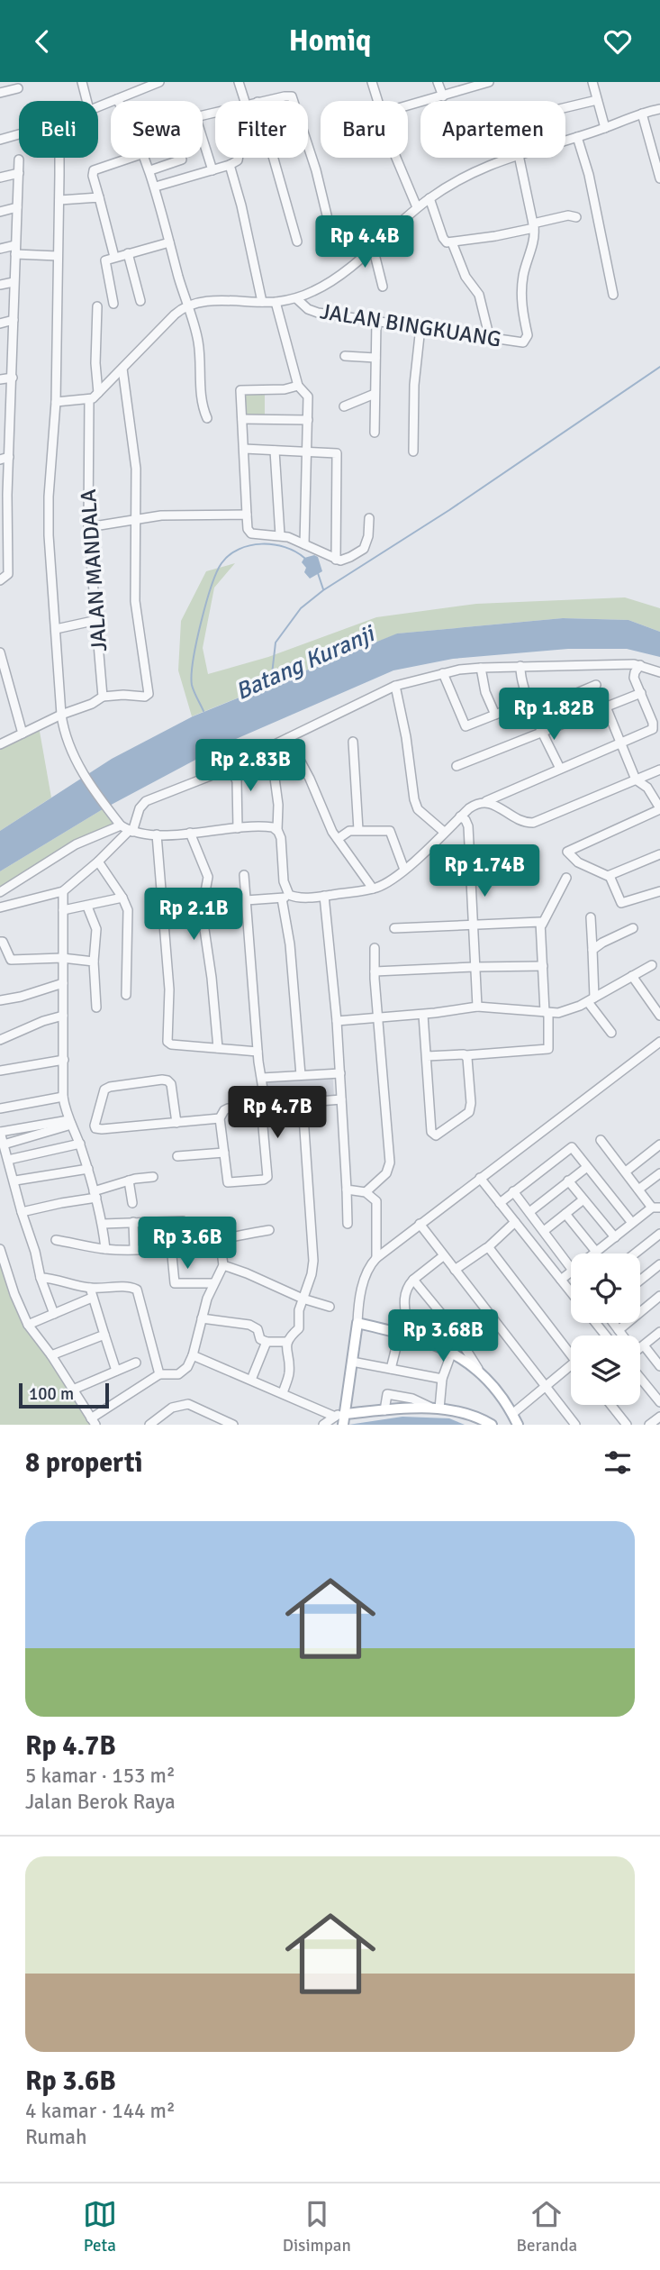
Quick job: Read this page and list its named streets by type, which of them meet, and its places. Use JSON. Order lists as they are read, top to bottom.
{
  "streets": {
    "street": ["JALAN BINGKUANG", "JALAN MANDALA"]
  },
  "water": ["Batang Kuranji"],
  "scale_bar": "100 m",
  "page": {
    "header": "Homiq",
    "chip": [
      "Beli",
      "Sewa",
      "Filter",
      "Baru",
      "Apartemen"
    ],
    "price": [
      "Rp 4.4B",
      "Rp 1.82B",
      "Rp 2.83B",
      "Rp 1.74B",
      "Rp 2.1B",
      "Rp 4.7B",
      "Rp 3.6B",
      "Rp 3.68B"
    ],
    "scale": "100 m",
    "heading": "8 properti",
    "list": [
      {
        "name": "Rp 4.7B",
        "note": "5 kamar · 153 m² · Jalan Berok Raya"
      },
      {
        "name": "Rp 3.6B",
        "note": "4 kamar · 144 m² · Rumah"
      }
    ],
    "tabs": ["Peta", "Disimpan", "Beranda"]
  }
}
